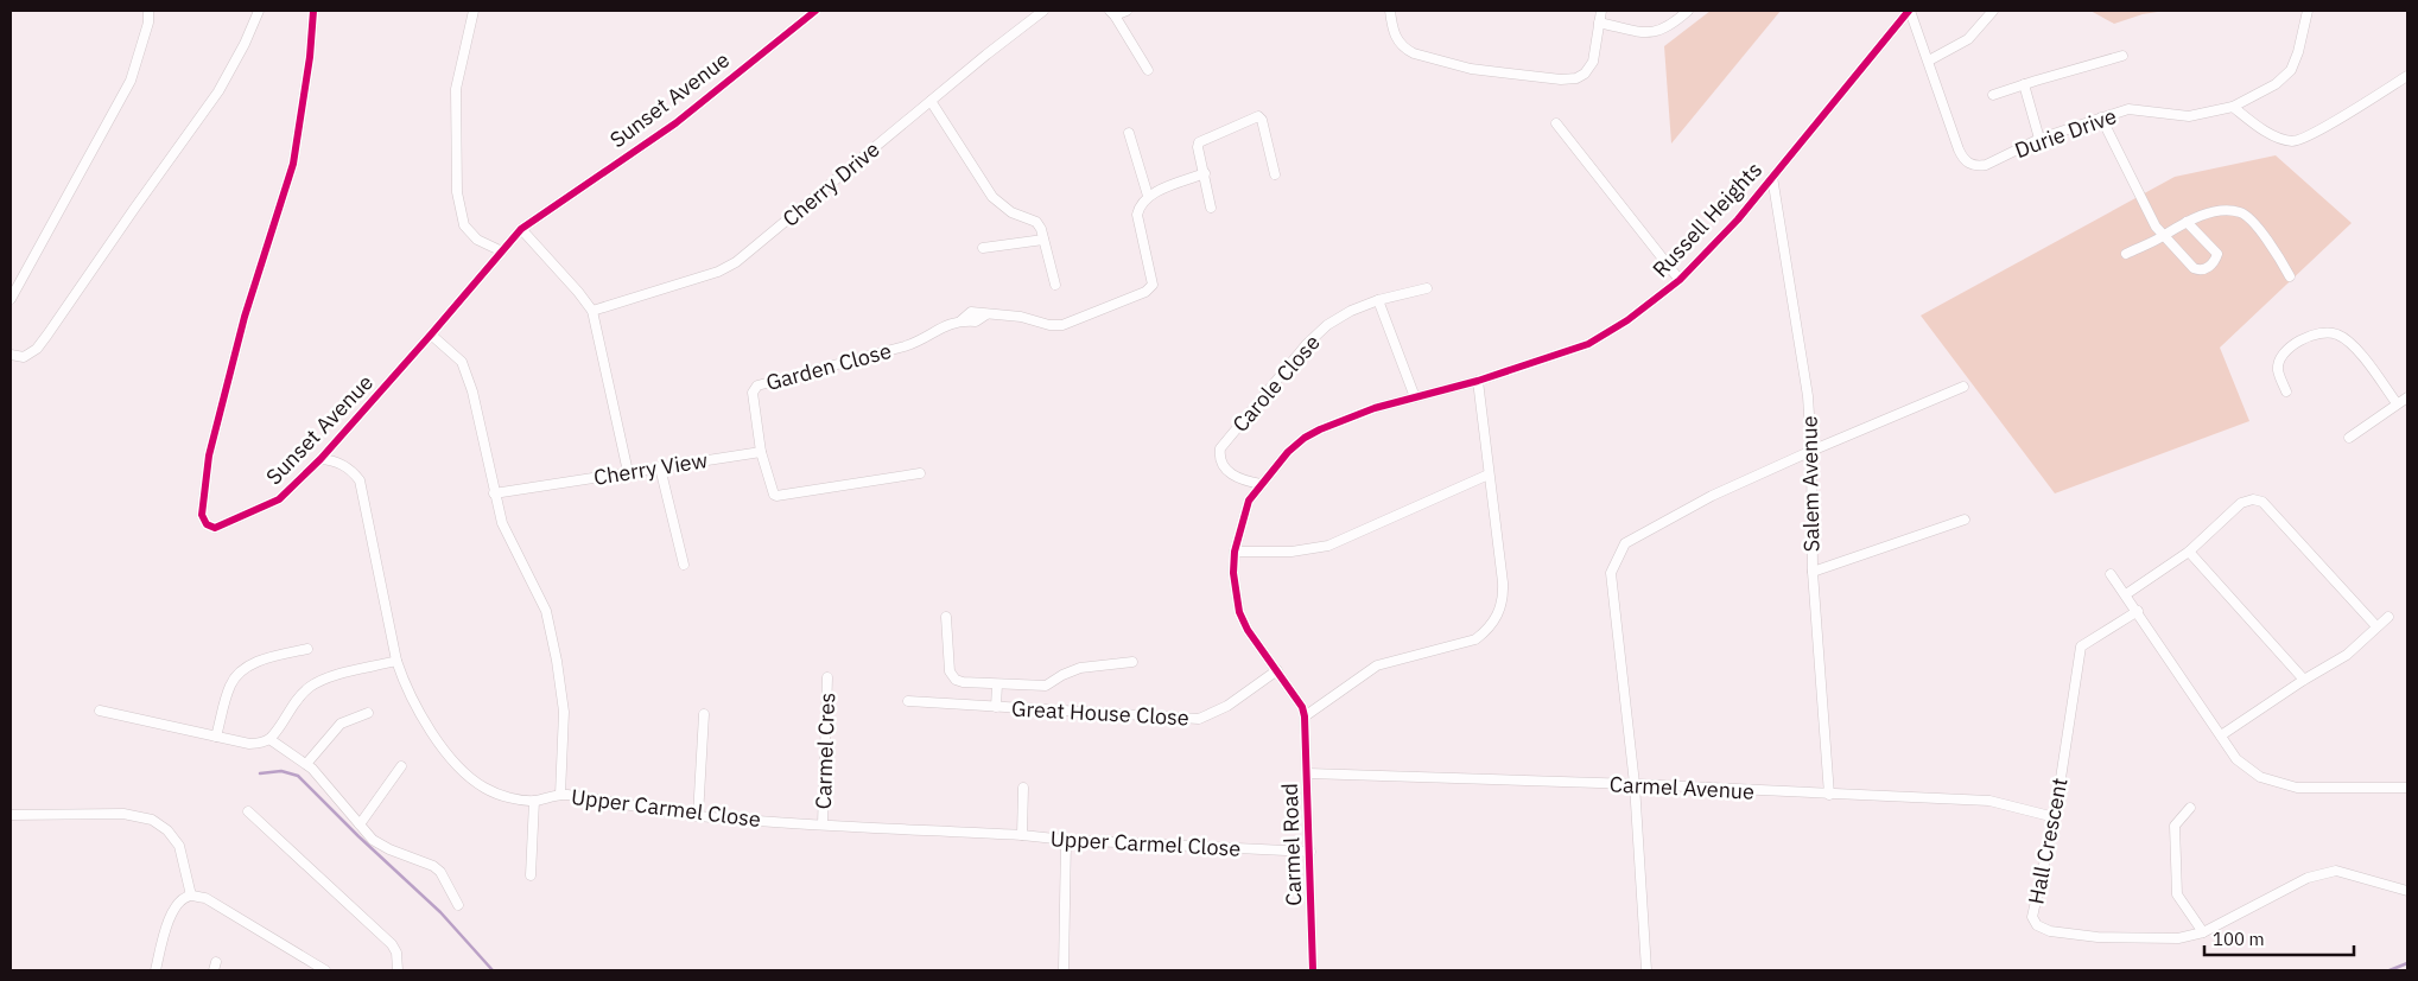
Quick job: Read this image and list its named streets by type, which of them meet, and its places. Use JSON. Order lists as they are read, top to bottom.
{
  "streets": {
    "street": [
      "Sunset Avenue",
      "Durie Drive",
      "Cherry Drive",
      "Russell Heights",
      "Garden Close",
      "Carole Close",
      "Cherry View",
      "Salem Avenue",
      "Great House Close",
      "Carmel Cres",
      "Carmel Avenue",
      "Upper Carmel Close",
      "Hall Crescent",
      "Carmel Road"
    ]
  },
  "crossings": [
    ["Sunset Avenue", "Upper Carmel Close"],
    ["Durie Drive", "Russell Heights"],
    ["Russell Heights", "Carole Close"],
    ["Russell Heights", "Salem Avenue"],
    ["Russell Heights", "Great House Close"],
    ["Russell Heights", "Carmel Road"],
    ["Garden Close", "Cherry View"],
    ["Salem Avenue", "Carmel Avenue"],
    ["Carmel Cres", "Upper Carmel Close"],
    ["Carmel Avenue", "Hall Crescent"],
    ["Carmel Avenue", "Carmel Road"],
    ["Upper Carmel Close", "Carmel Road"]
  ],
  "scale_bar": "100 m"
}
